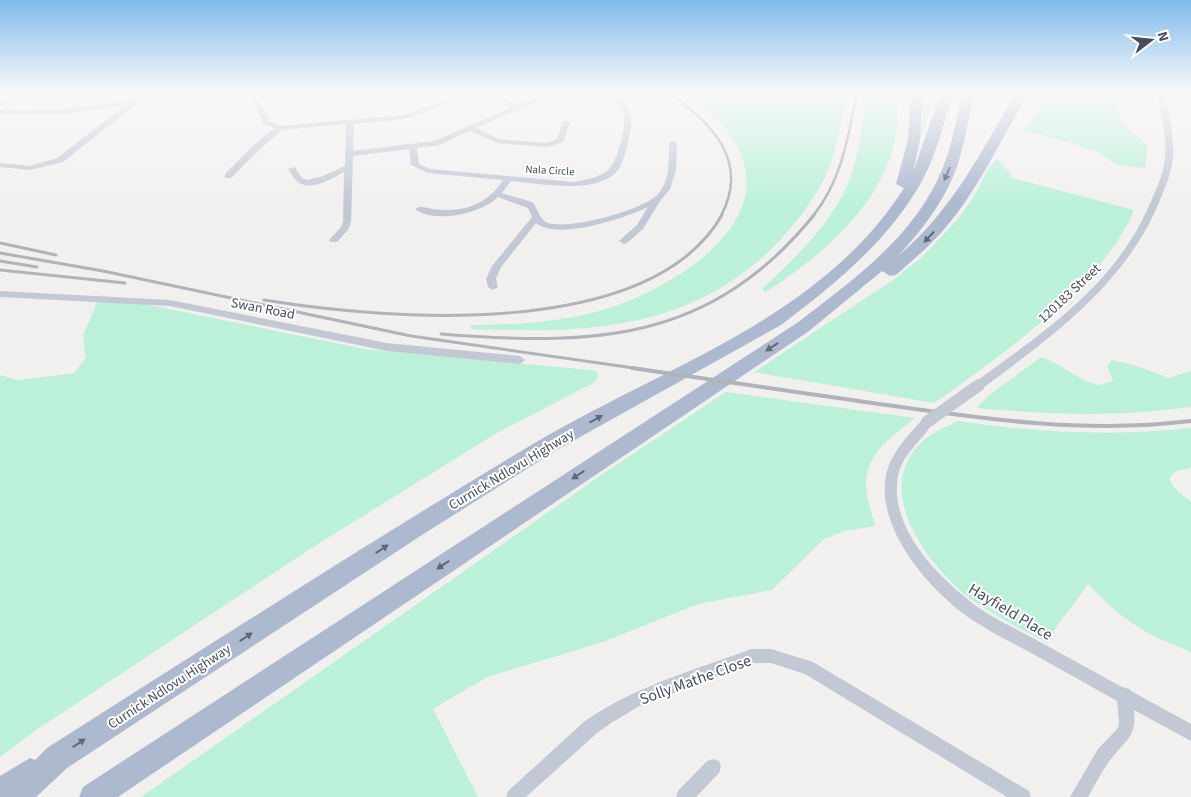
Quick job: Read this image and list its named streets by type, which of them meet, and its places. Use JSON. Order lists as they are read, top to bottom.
{
  "streets": {
    "main road": ["Curnick Ndlovu Highway"],
    "street": [
      "Nala Circle",
      "120183 Street",
      "Swan Road",
      "Hayfield Place",
      "Solly Mathe Close"
    ]
  },
  "crossings": [
    ["120183 Street", "Hayfield Place"]
  ],
  "north": "right"
}
